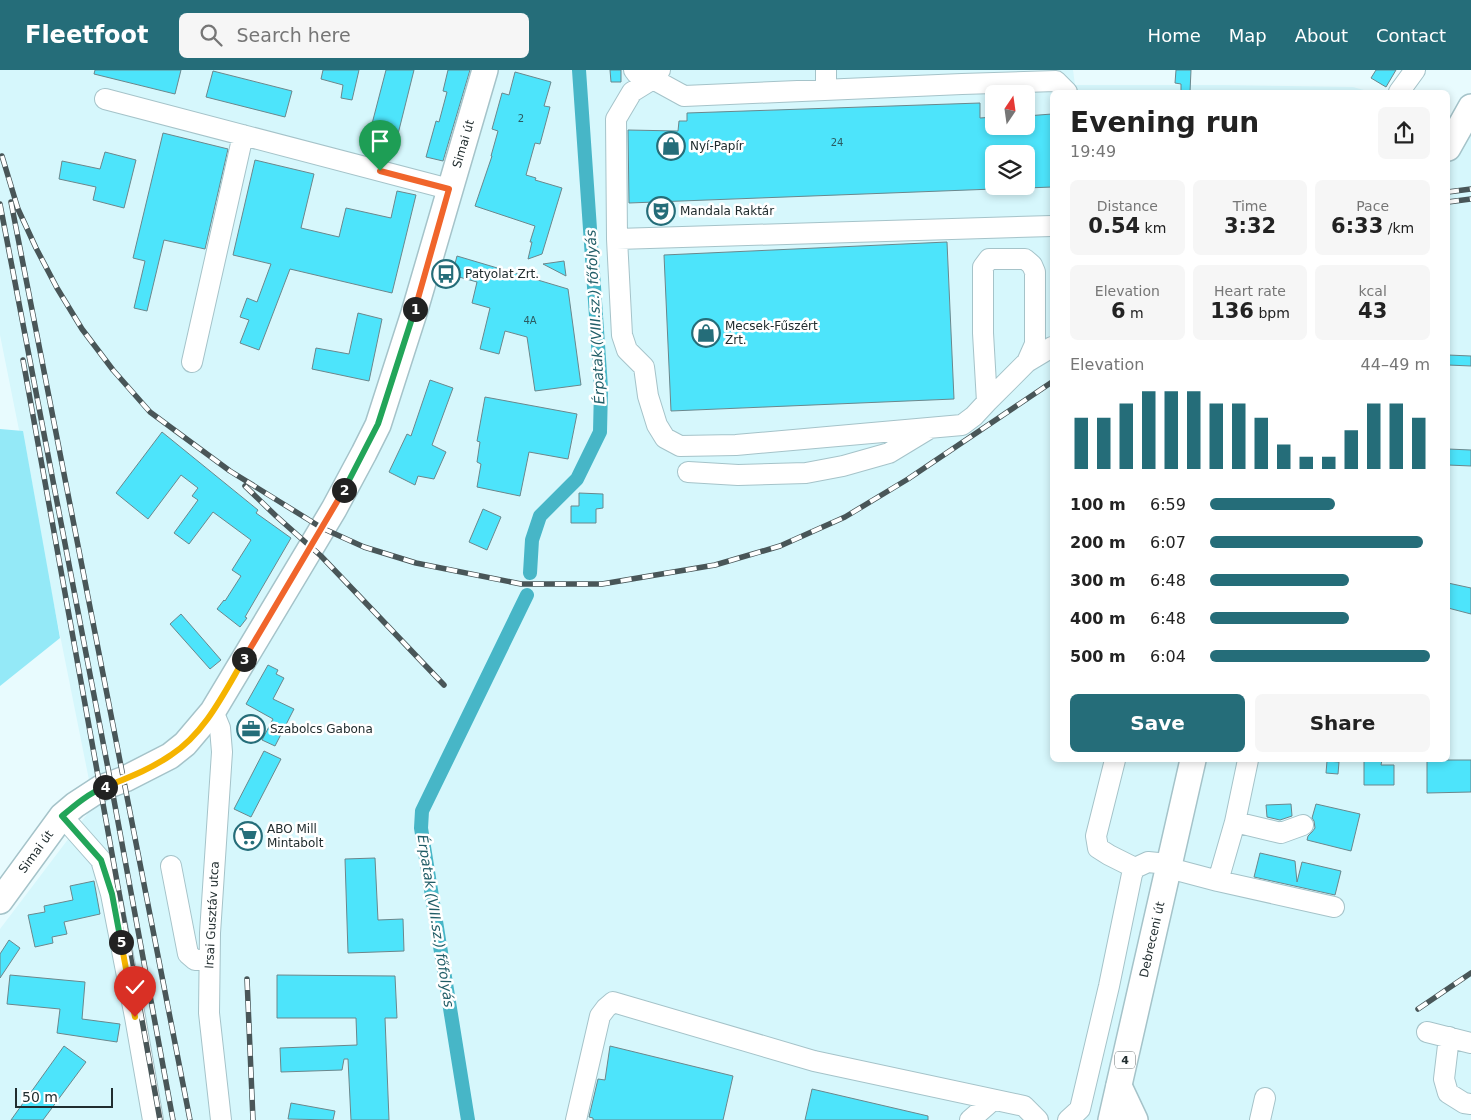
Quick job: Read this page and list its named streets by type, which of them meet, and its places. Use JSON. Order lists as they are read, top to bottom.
{
  "streets": {
    "main road": ["Simai út", "Debreceni út", "4"],
    "street": ["Irsai Gusztáv utca"]
  },
  "crossings": [
    ["Simai út", "Irsai Gusztáv utca"]
  ],
  "water": ["Érpatak (VIII.sz.) főfolyás"],
  "places": {
    "shop": ["Nyí-Papír", "Mecsek-Fűszért Zrt."],
    "theatre": ["Mandala Raktár"],
    "bus stop": ["Patyolat Zrt."],
    "office": ["Szabolcs Gabona"],
    "supermarket": ["ABO Mill Mintabolt"]
  },
  "house_numbers": ["2", "24", "4A"],
  "scale_bar": "50 m",
  "north": "top",
  "page": {
    "header": "Fleetfoot",
    "search": "Search here",
    "nav": [
      "Home",
      "Map",
      "About",
      "Contact"
    ],
    "heading": ["Evening run", "19:49"],
    "stats": [
      ["Distance", "0.54 km"],
      ["Time", "3:32"],
      ["Pace", "6:33 /km"],
      ["Elevation", "6 m"],
      ["Heart rate", "136 bpm"],
      ["kcal", "43"]
    ],
    "pins": [
      "1",
      "2",
      "3",
      "4",
      "5"
    ],
    "chart": ["Elevation", "44–49 m"],
    "list": [
      {
        "name": "100 m",
        "note": "6:59"
      },
      {
        "name": "200 m",
        "note": "6:07"
      },
      {
        "name": "300 m",
        "note": "6:48"
      },
      {
        "name": "400 m",
        "note": "6:48"
      },
      {
        "name": "500 m",
        "note": "6:04"
      }
    ],
    "buttons": ["Save", "Share"],
    "scale": "50 m"
  }
}
